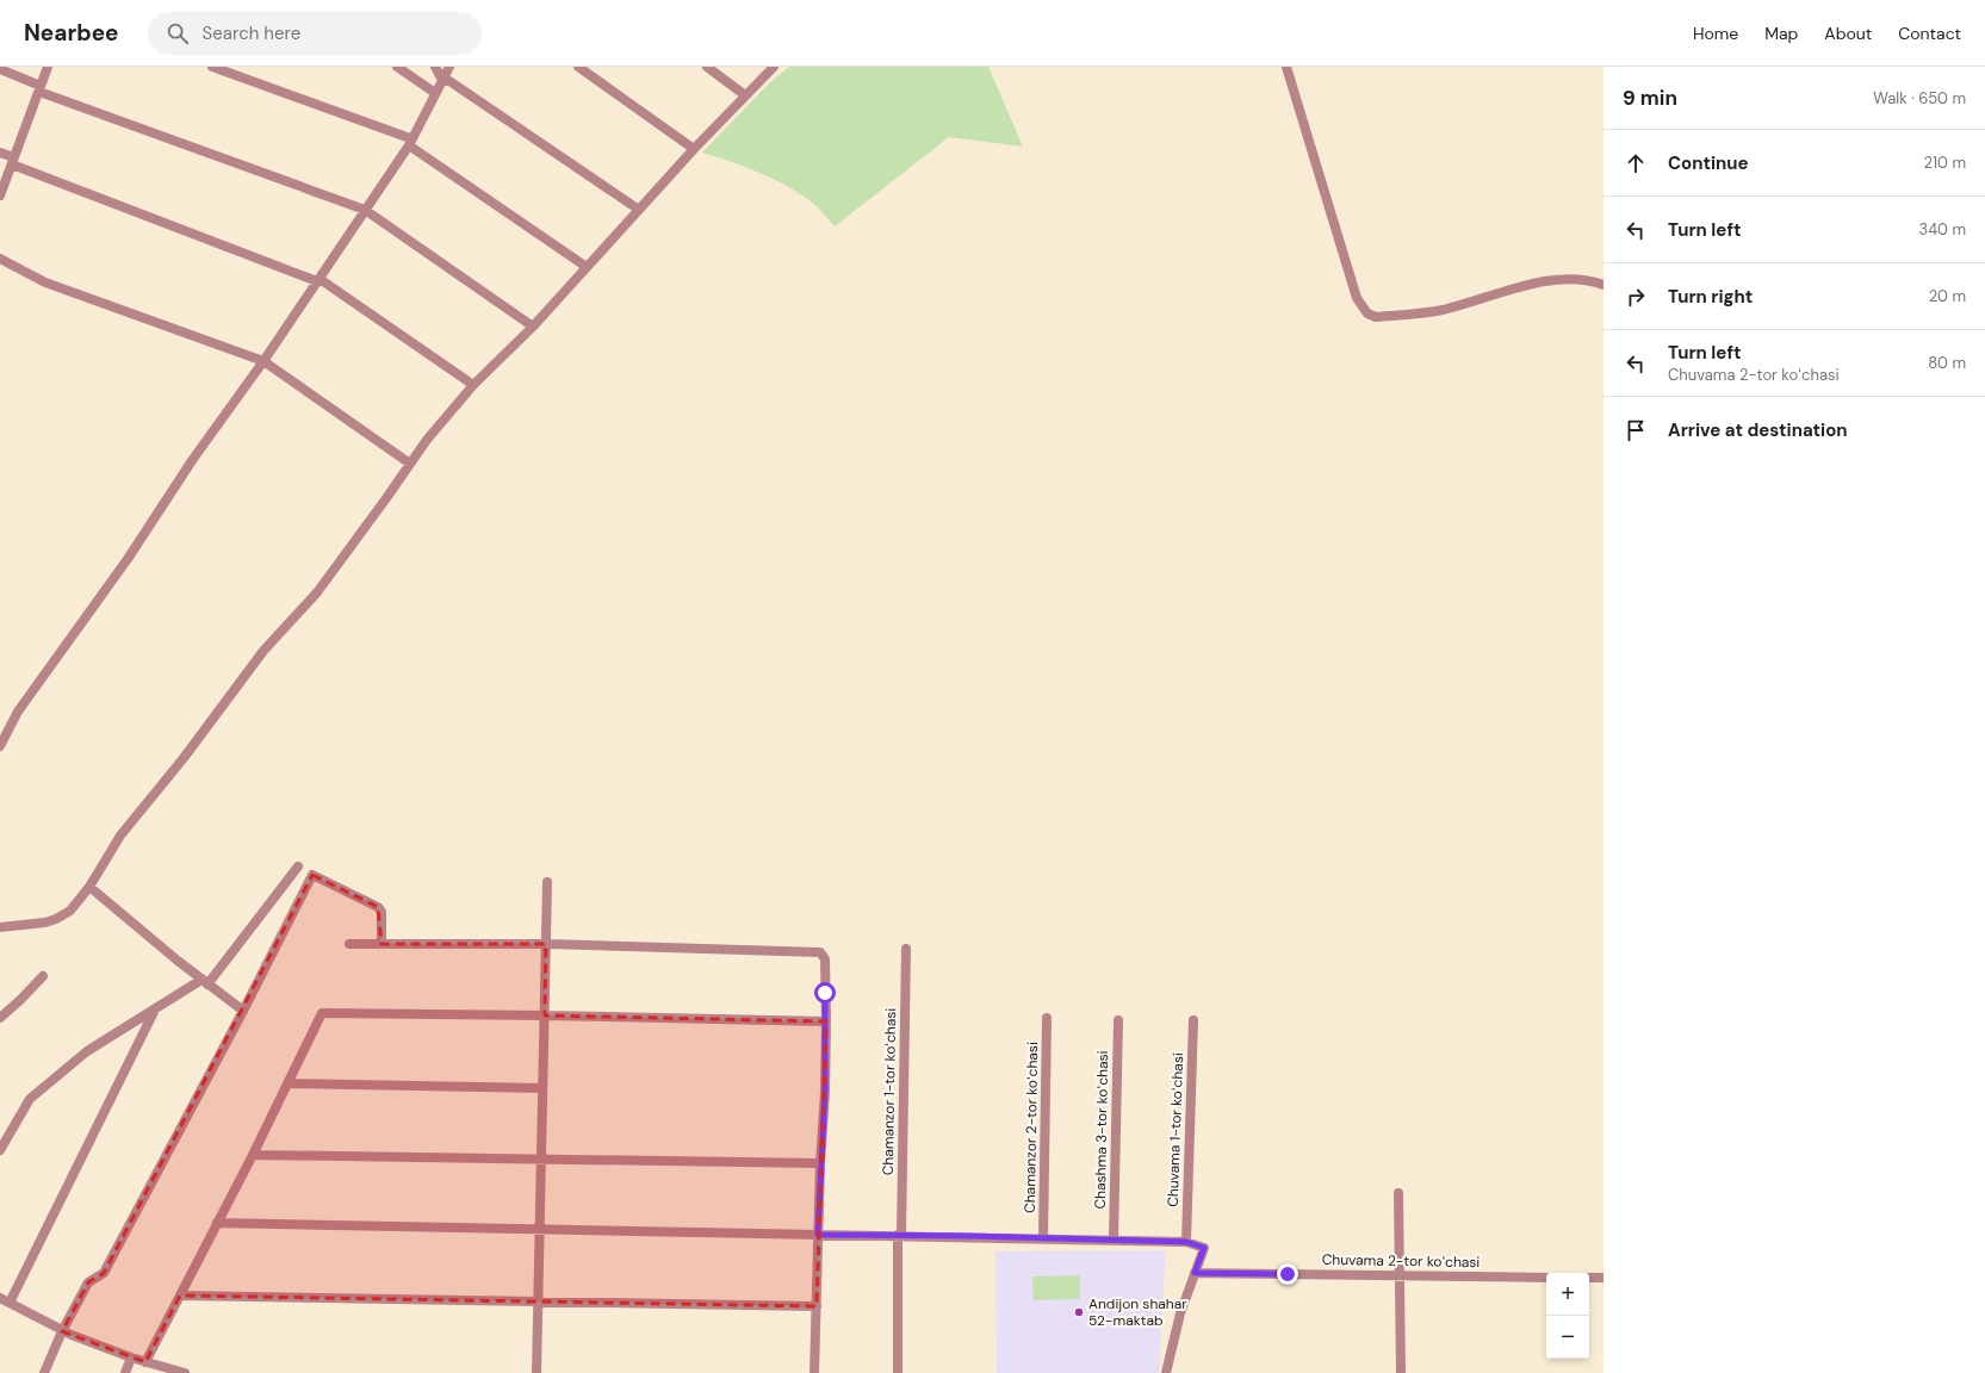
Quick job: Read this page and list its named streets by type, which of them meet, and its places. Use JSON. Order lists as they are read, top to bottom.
{
  "streets": {
    "street": [
      "Chamanzor 1-tor koʻchasi",
      "Chamanzor 2-tor koʻchasi",
      "Chashma 3-tor koʻchasi",
      "Chuvama 1-tor koʻchasi",
      "Chuvama 2-tor koʻchasi"
    ]
  },
  "places": ["Andijon shahar 52-maktab"],
  "page": {
    "header": "Nearbee",
    "search": "Search here",
    "nav": [
      "Home",
      "Map",
      "About",
      "Contact"
    ],
    "heading": ["9 min", "Walk · 650 m"],
    "list": [
      ["Continue", "210 m"],
      ["Turn left", "340 m"],
      ["Turn right", "20 m"],
      ["Turn left", "Chuvama 2-tor koʻchasi", "80 m"],
      "Arrive at destination"
    ],
    "map_buttons": ["+", "−"]
  }
}
